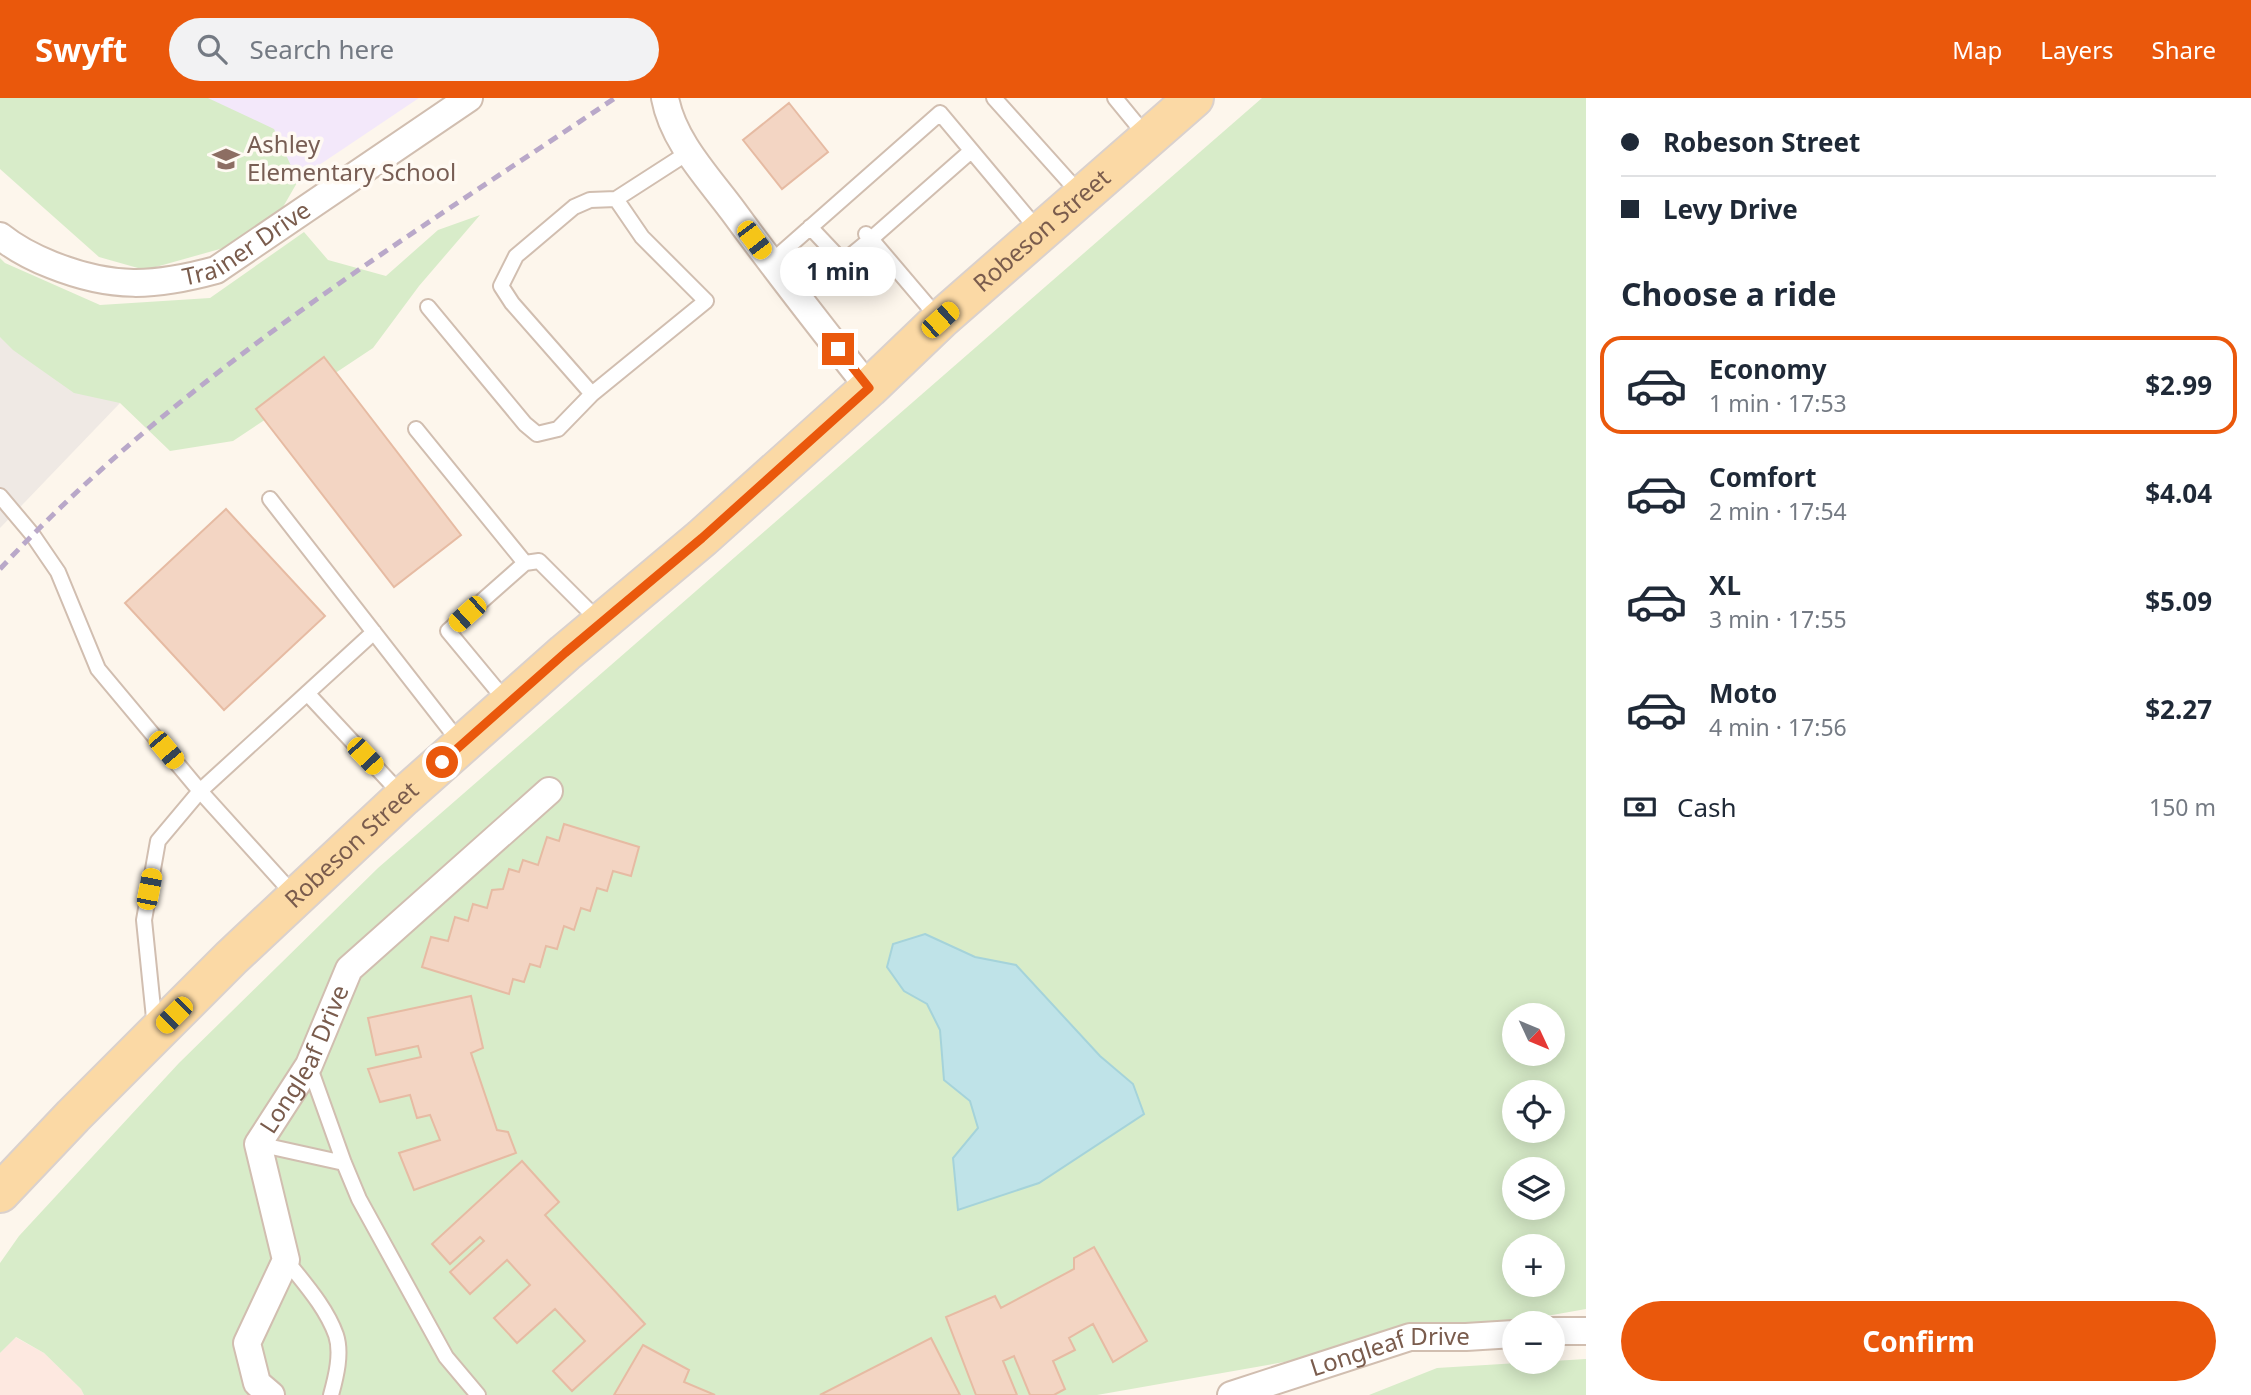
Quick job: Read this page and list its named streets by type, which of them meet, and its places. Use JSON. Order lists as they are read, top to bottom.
{
  "streets": {
    "main road": ["Robeson Street"],
    "street": ["Trainer Drive", "Longleaf Drive"]
  },
  "places": {
    "school or university": ["Ashley Elementary School"]
  },
  "north": "bottom right",
  "page": {
    "header": "Swyft",
    "search": "Search here",
    "nav": ["Map", "Layers", "Share"],
    "banner": ["Robeson Street", "Levy Drive"],
    "bubble": "1 min",
    "heading": "Choose a ride",
    "list": [
      {
        "name": "Economy",
        "note": "1 min · 17:53",
        "value": "$2.99"
      },
      {
        "name": "Comfort",
        "note": "2 min · 17:54",
        "value": "$4.04"
      },
      {
        "name": "XL",
        "note": "3 min · 17:55",
        "value": "$5.09"
      },
      {
        "name": "Moto",
        "note": "4 min · 17:56",
        "value": "$2.27"
      }
    ],
    "pay": ["Cash", "150 m"],
    "map_buttons": ["+", "−"],
    "buttons": "Confirm"
  }
}
